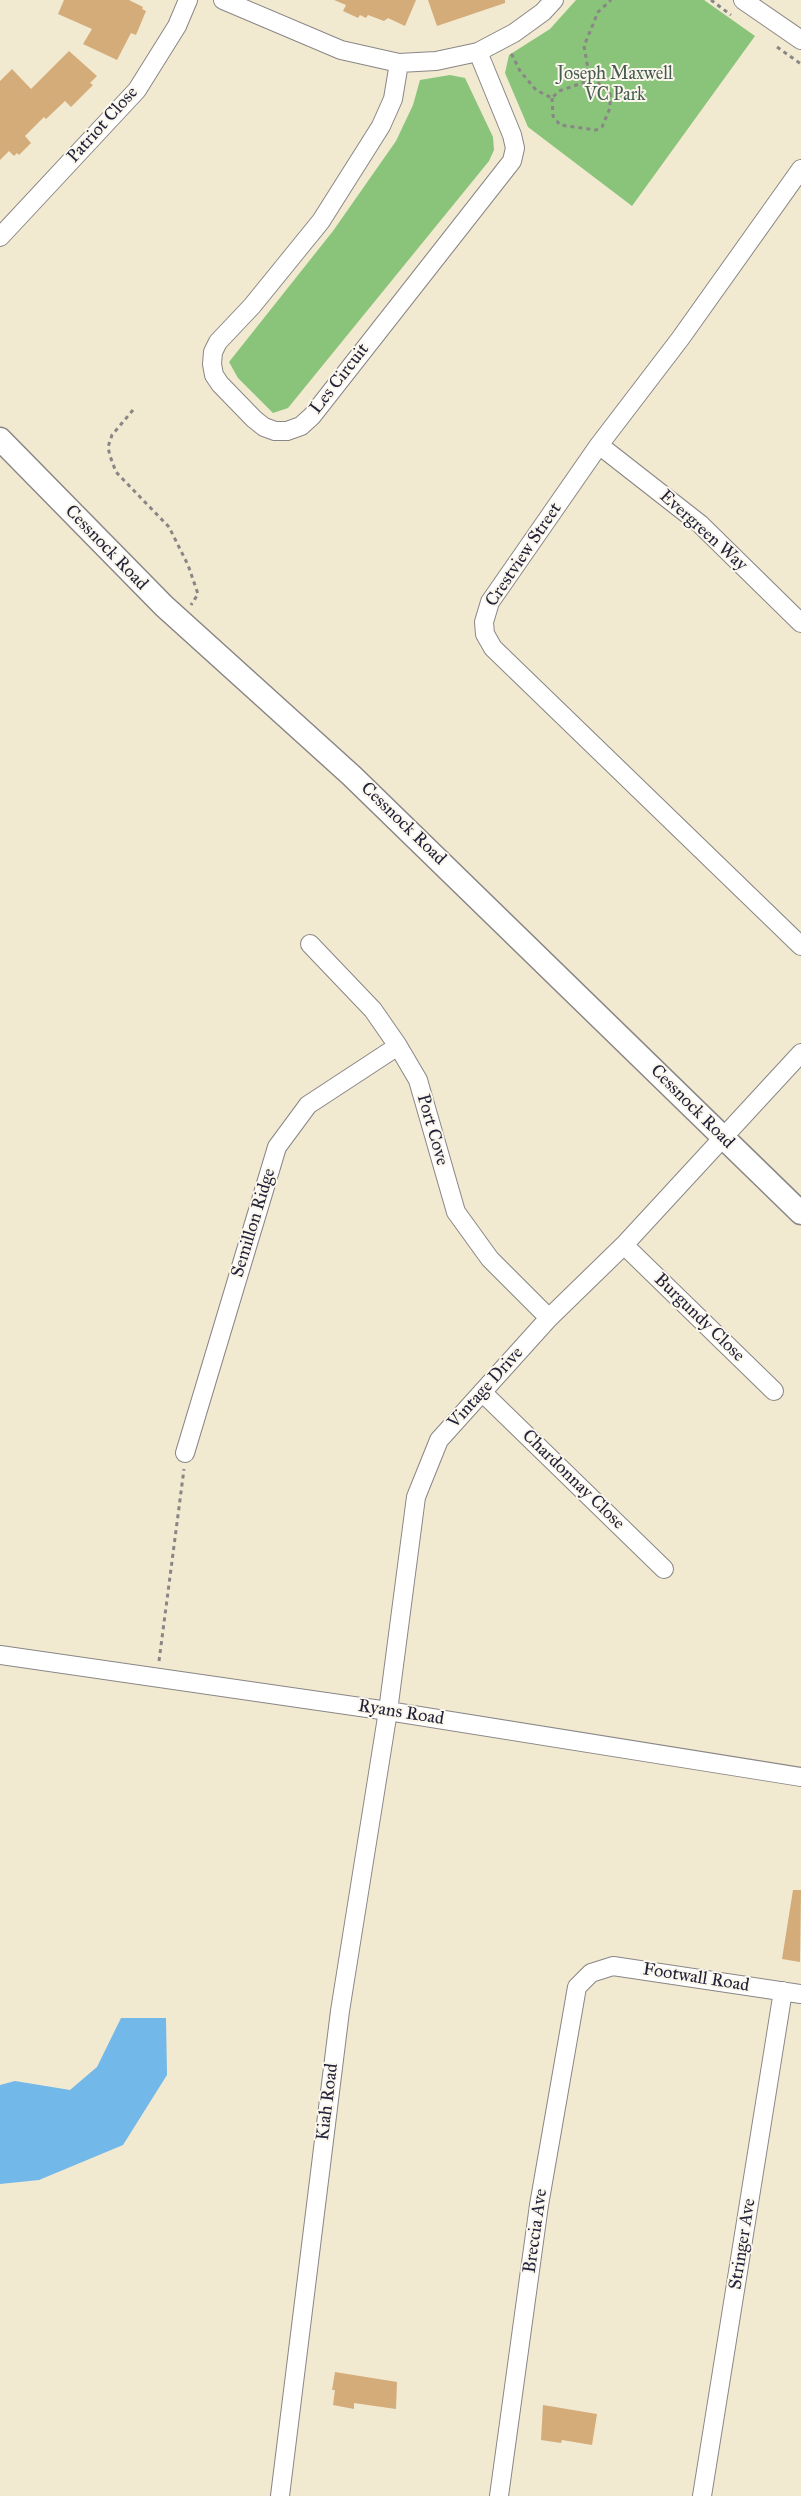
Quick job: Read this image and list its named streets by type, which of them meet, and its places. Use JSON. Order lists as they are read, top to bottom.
{
  "streets": {
    "main road": ["Cessnock Road"],
    "street": [
      "Patriot Close",
      "Les Circuit",
      "Evergreen Way",
      "Crestview Street",
      "Port Cove",
      "Semillon Ridge",
      "Burgundy Close",
      "Vintage Drive",
      "Chardonnay Close",
      "Ryans Road",
      "Footwall Road",
      "Kiah Road",
      "Breccia Ave",
      "Stringer Ave"
    ]
  },
  "crossings": [
    ["Evergreen Way", "Crestview Street"],
    ["Cessnock Road", "Vintage Drive"],
    ["Port Cove", "Semillon Ridge"],
    ["Port Cove", "Vintage Drive"],
    ["Burgundy Close", "Vintage Drive"],
    ["Vintage Drive", "Chardonnay Close"],
    ["Vintage Drive", "Ryans Road"],
    ["Vintage Drive", "Kiah Road"],
    ["Ryans Road", "Kiah Road"],
    ["Footwall Road", "Breccia Ave"],
    ["Footwall Road", "Stringer Ave"]
  ],
  "parks": ["Joseph Maxwell VC Park"]
}
